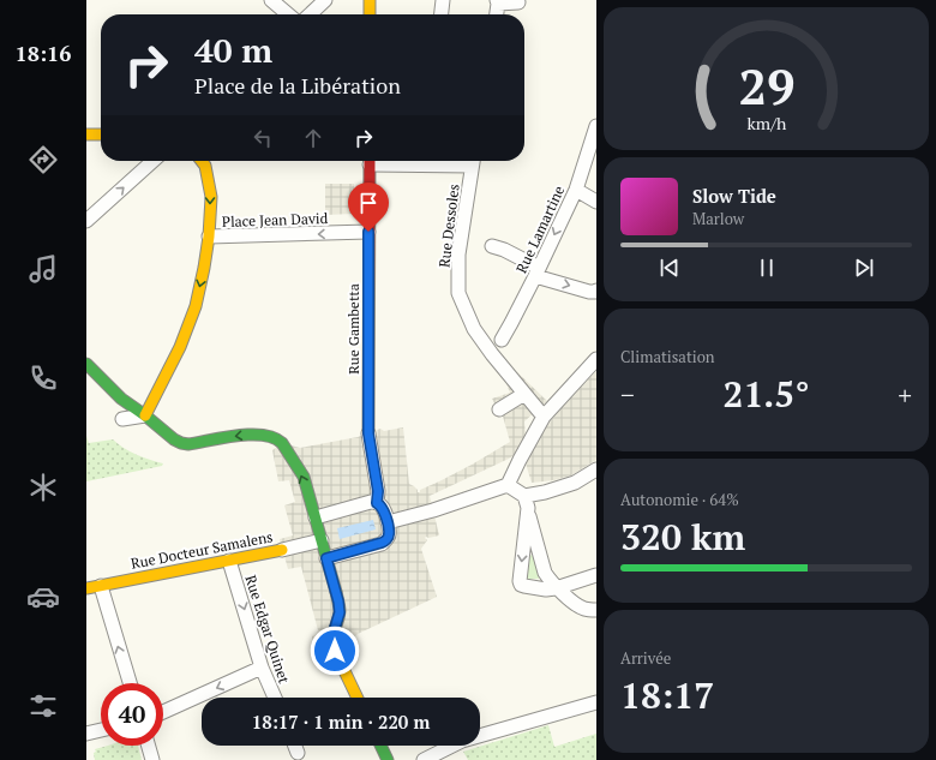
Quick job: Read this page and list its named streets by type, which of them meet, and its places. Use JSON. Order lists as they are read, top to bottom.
{
  "streets": {
    "street": [
      "Place Jean David",
      "Rue Dessoles",
      "Rue Lamartine",
      "Rue Gambetta",
      "Rue Docteur Samalens",
      "Rue Edgar Quinet"
    ]
  },
  "crossings": [
    ["Place Jean David", "Rue Gambetta"],
    ["Rue Docteur Samalens", "Rue Edgar Quinet"]
  ],
  "one_way": ["Rue Lamartine"],
  "page": {
    "tabs": "18:16",
    "turn": ["40 m", "Place de la Libération"],
    "song": ["Slow Tide", "Marlow"],
    "tile": [
      "Climatisation",
      ["Autonomie · 64%", "320 km"],
      ["Arrivée", "18:17"]
    ],
    "heat": ["−", "21.5°", "+"],
    "limit": "40",
    "trip": "18:17 · 1 min · 220 m",
    "gauge": ["29", "km/h"]
  }
}
